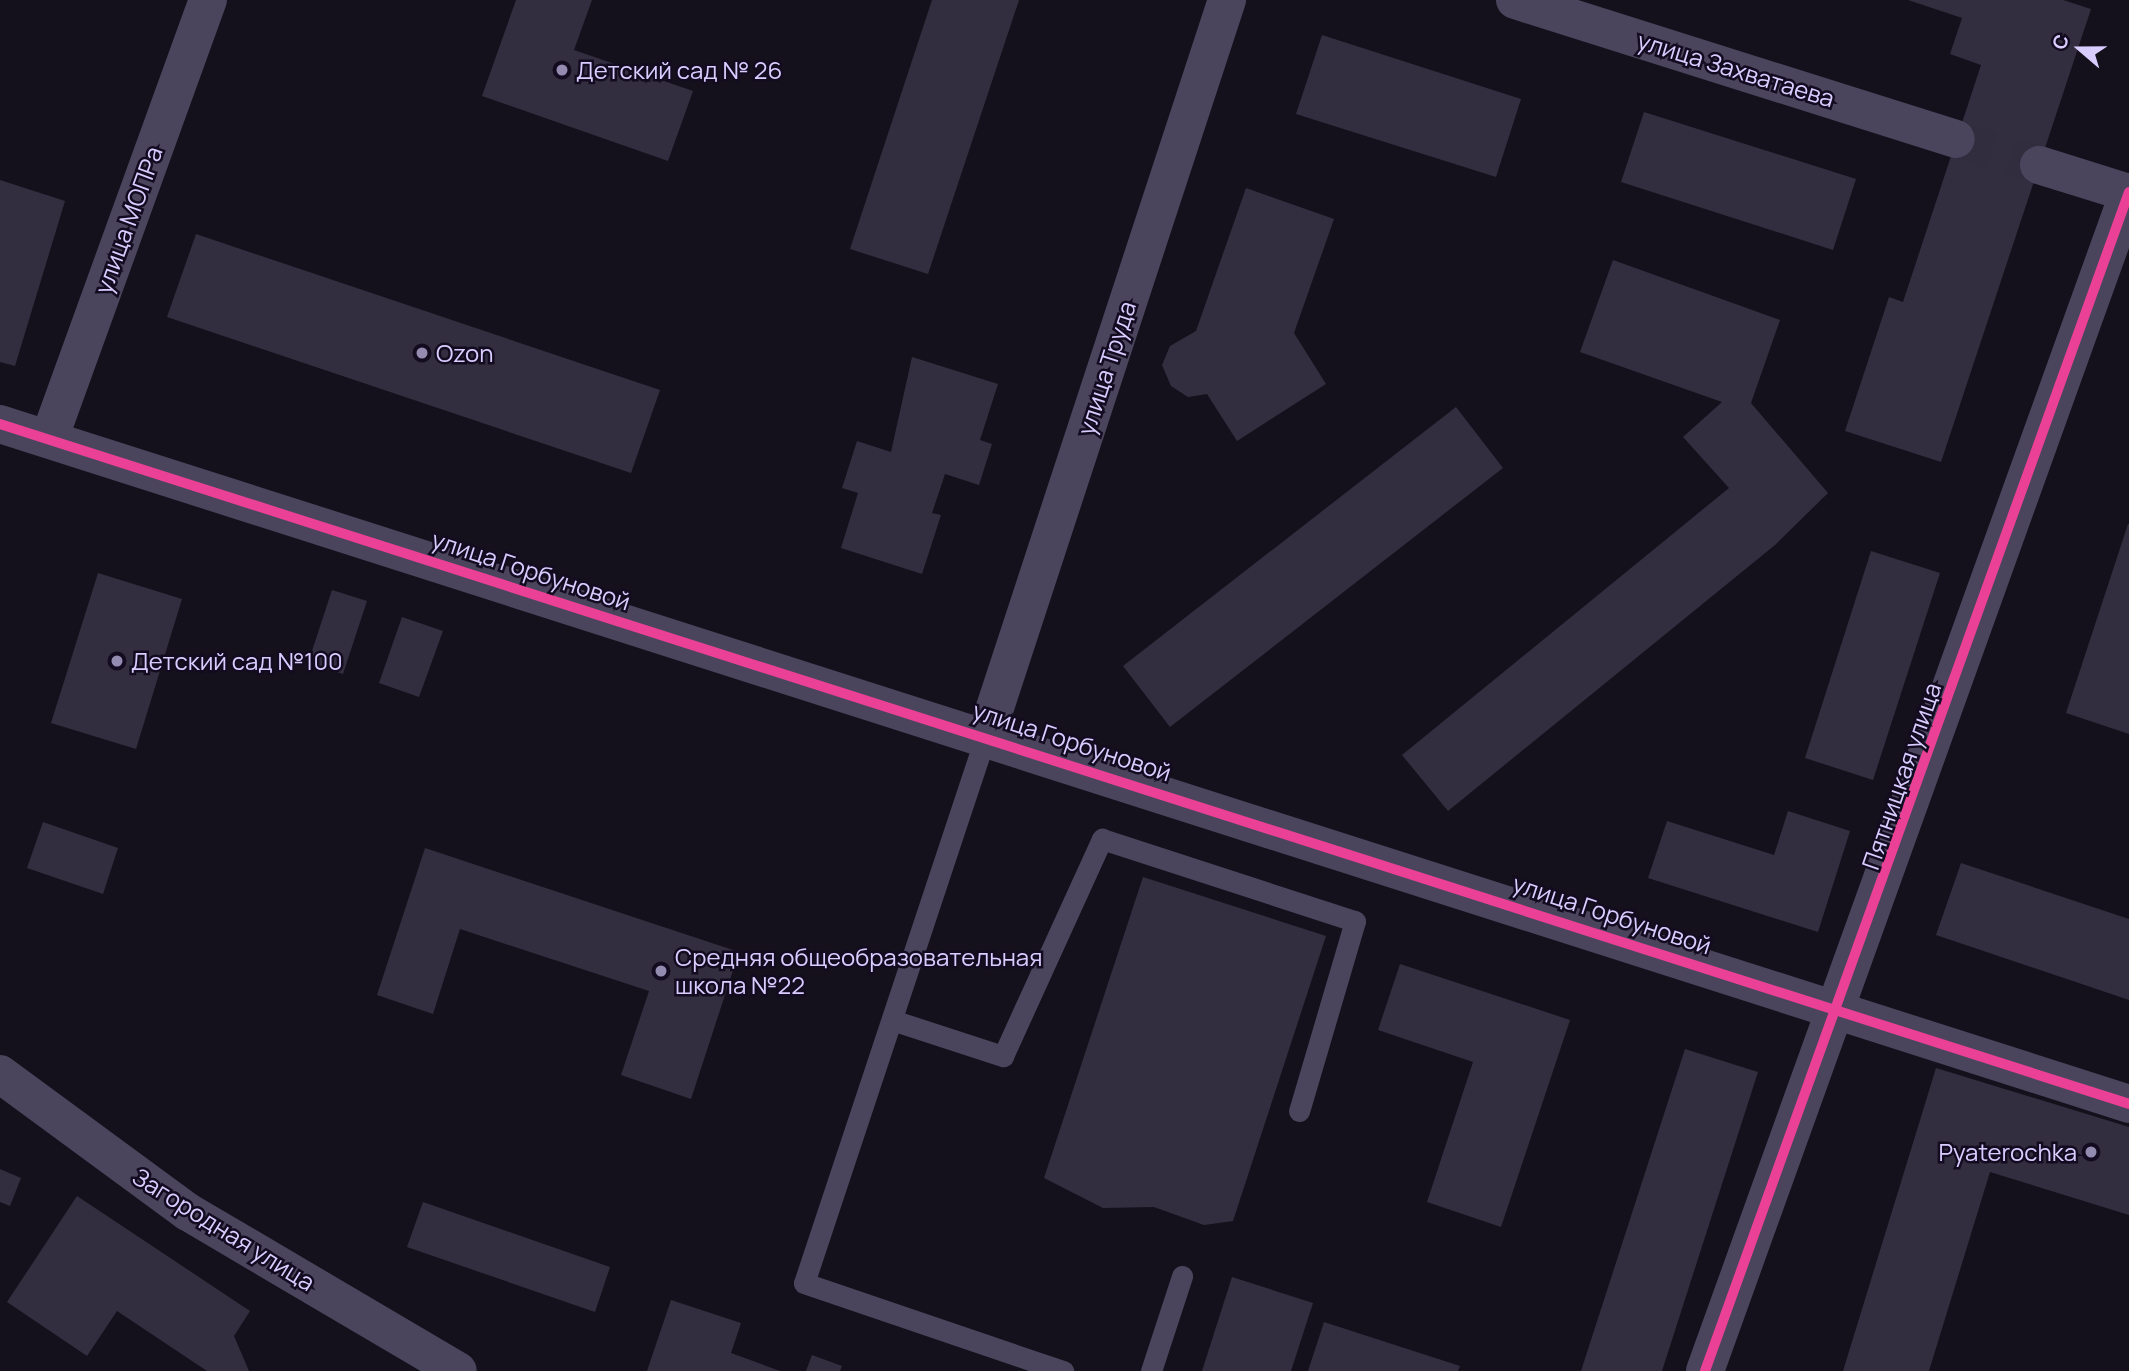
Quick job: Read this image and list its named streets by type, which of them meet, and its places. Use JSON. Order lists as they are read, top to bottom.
{
  "streets": {
    "street": [
      "улица Захватаева",
      "улица МОПРа",
      "улица Труда",
      "улица Горбуновой",
      "Пятницкая улица",
      "Загородная улица"
    ]
  },
  "crossings": [
    ["улица МОПРа", "улица Горбуновой"],
    ["улица Труда", "улица Горбуновой"],
    ["улица Горбуновой", "Пятницкая улица"]
  ],
  "places": [
    "Детский сад № 26",
    "Ozon",
    "Детский сад №100",
    "Средняя общеобразовательная школа №22",
    "Pyaterochka"
  ],
  "north": "left"
}
